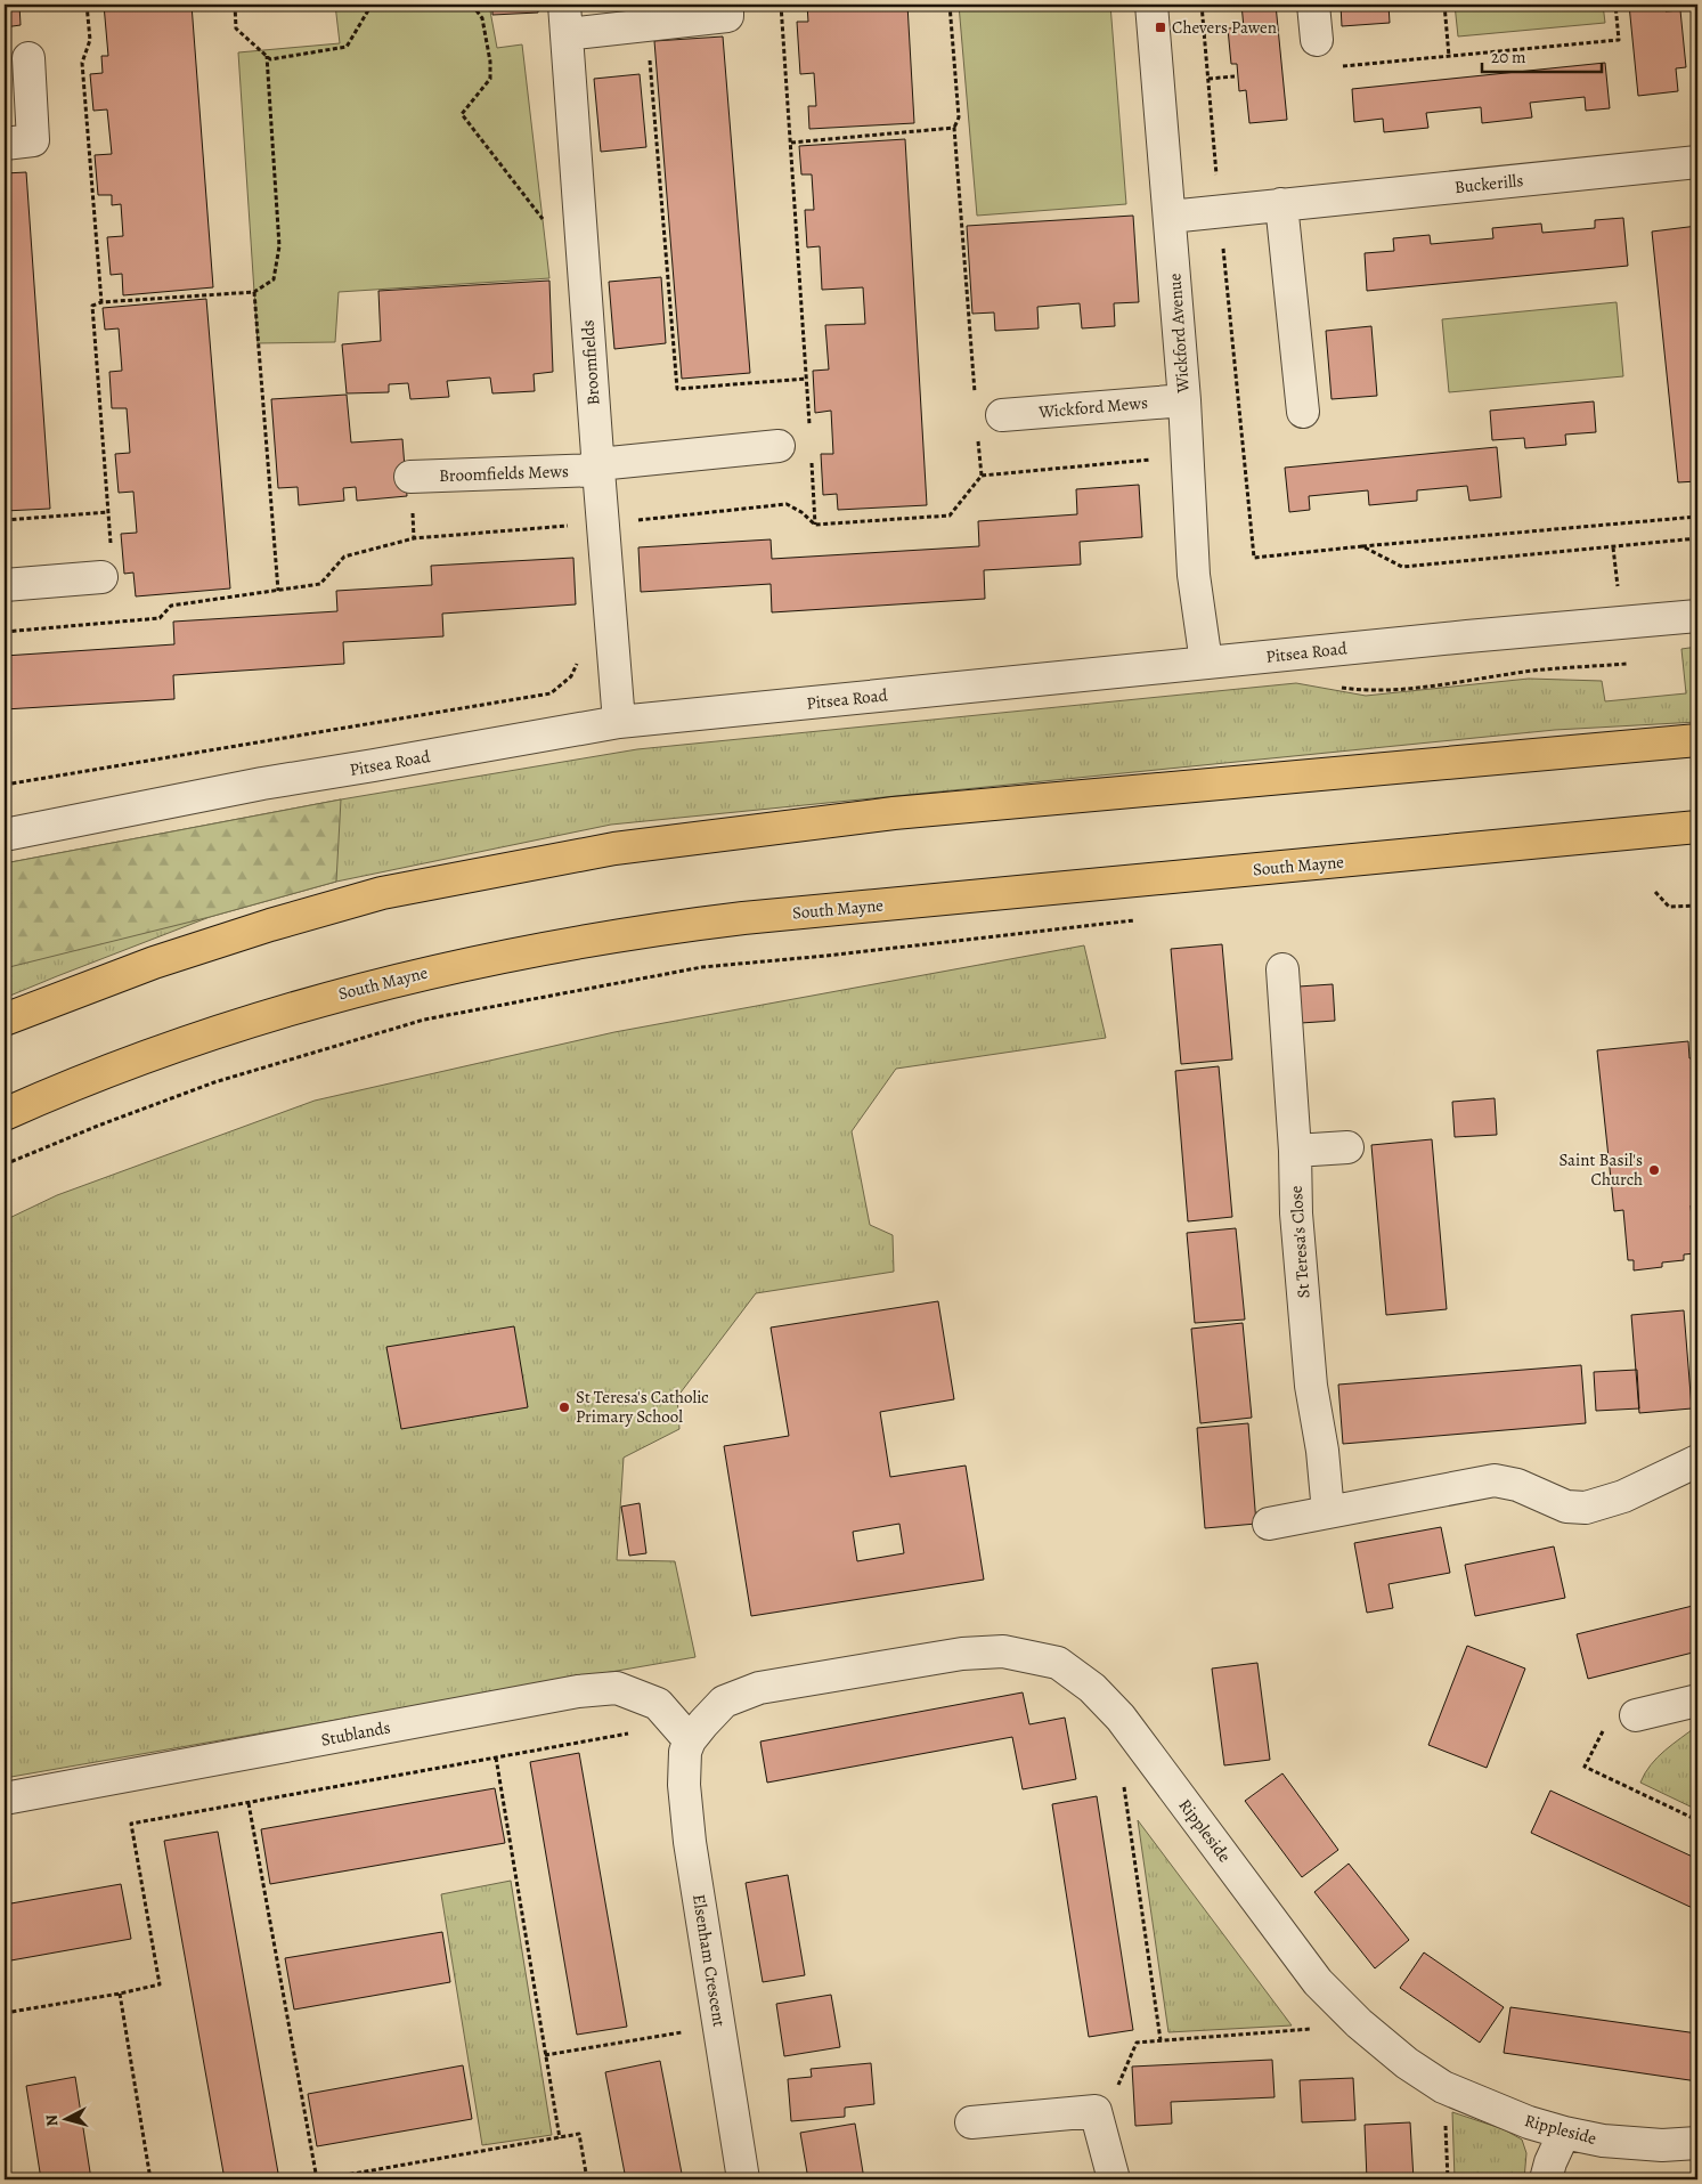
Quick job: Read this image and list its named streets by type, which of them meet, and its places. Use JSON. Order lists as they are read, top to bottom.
{
  "streets": {
    "main road": ["South Mayne"],
    "street": [
      "Buckerills",
      "Wickford Avenue",
      "Broomfields",
      "Wickford Mews",
      "Broomfields Mews",
      "Pitsea Road",
      "St Teresa's Close",
      "Stublands",
      "Rippleside",
      "Elsenham Crescent"
    ]
  },
  "crossings": [
    ["Buckerills", "Wickford Avenue"],
    ["Wickford Avenue", "Wickford Mews"],
    ["Wickford Avenue", "Pitsea Road"],
    ["Broomfields", "Broomfields Mews"],
    ["Broomfields", "Pitsea Road"],
    ["Stublands", "Rippleside"],
    ["Stublands", "Elsenham Crescent"],
    ["Rippleside", "Elsenham Crescent"]
  ],
  "places": {
    "transit": ["Chevers Pawen"],
    "other": ["Saint Basil's Church", "St Teresa's Catholic Primary School"]
  },
  "scale_bar": "20 m",
  "north": "left"
}
